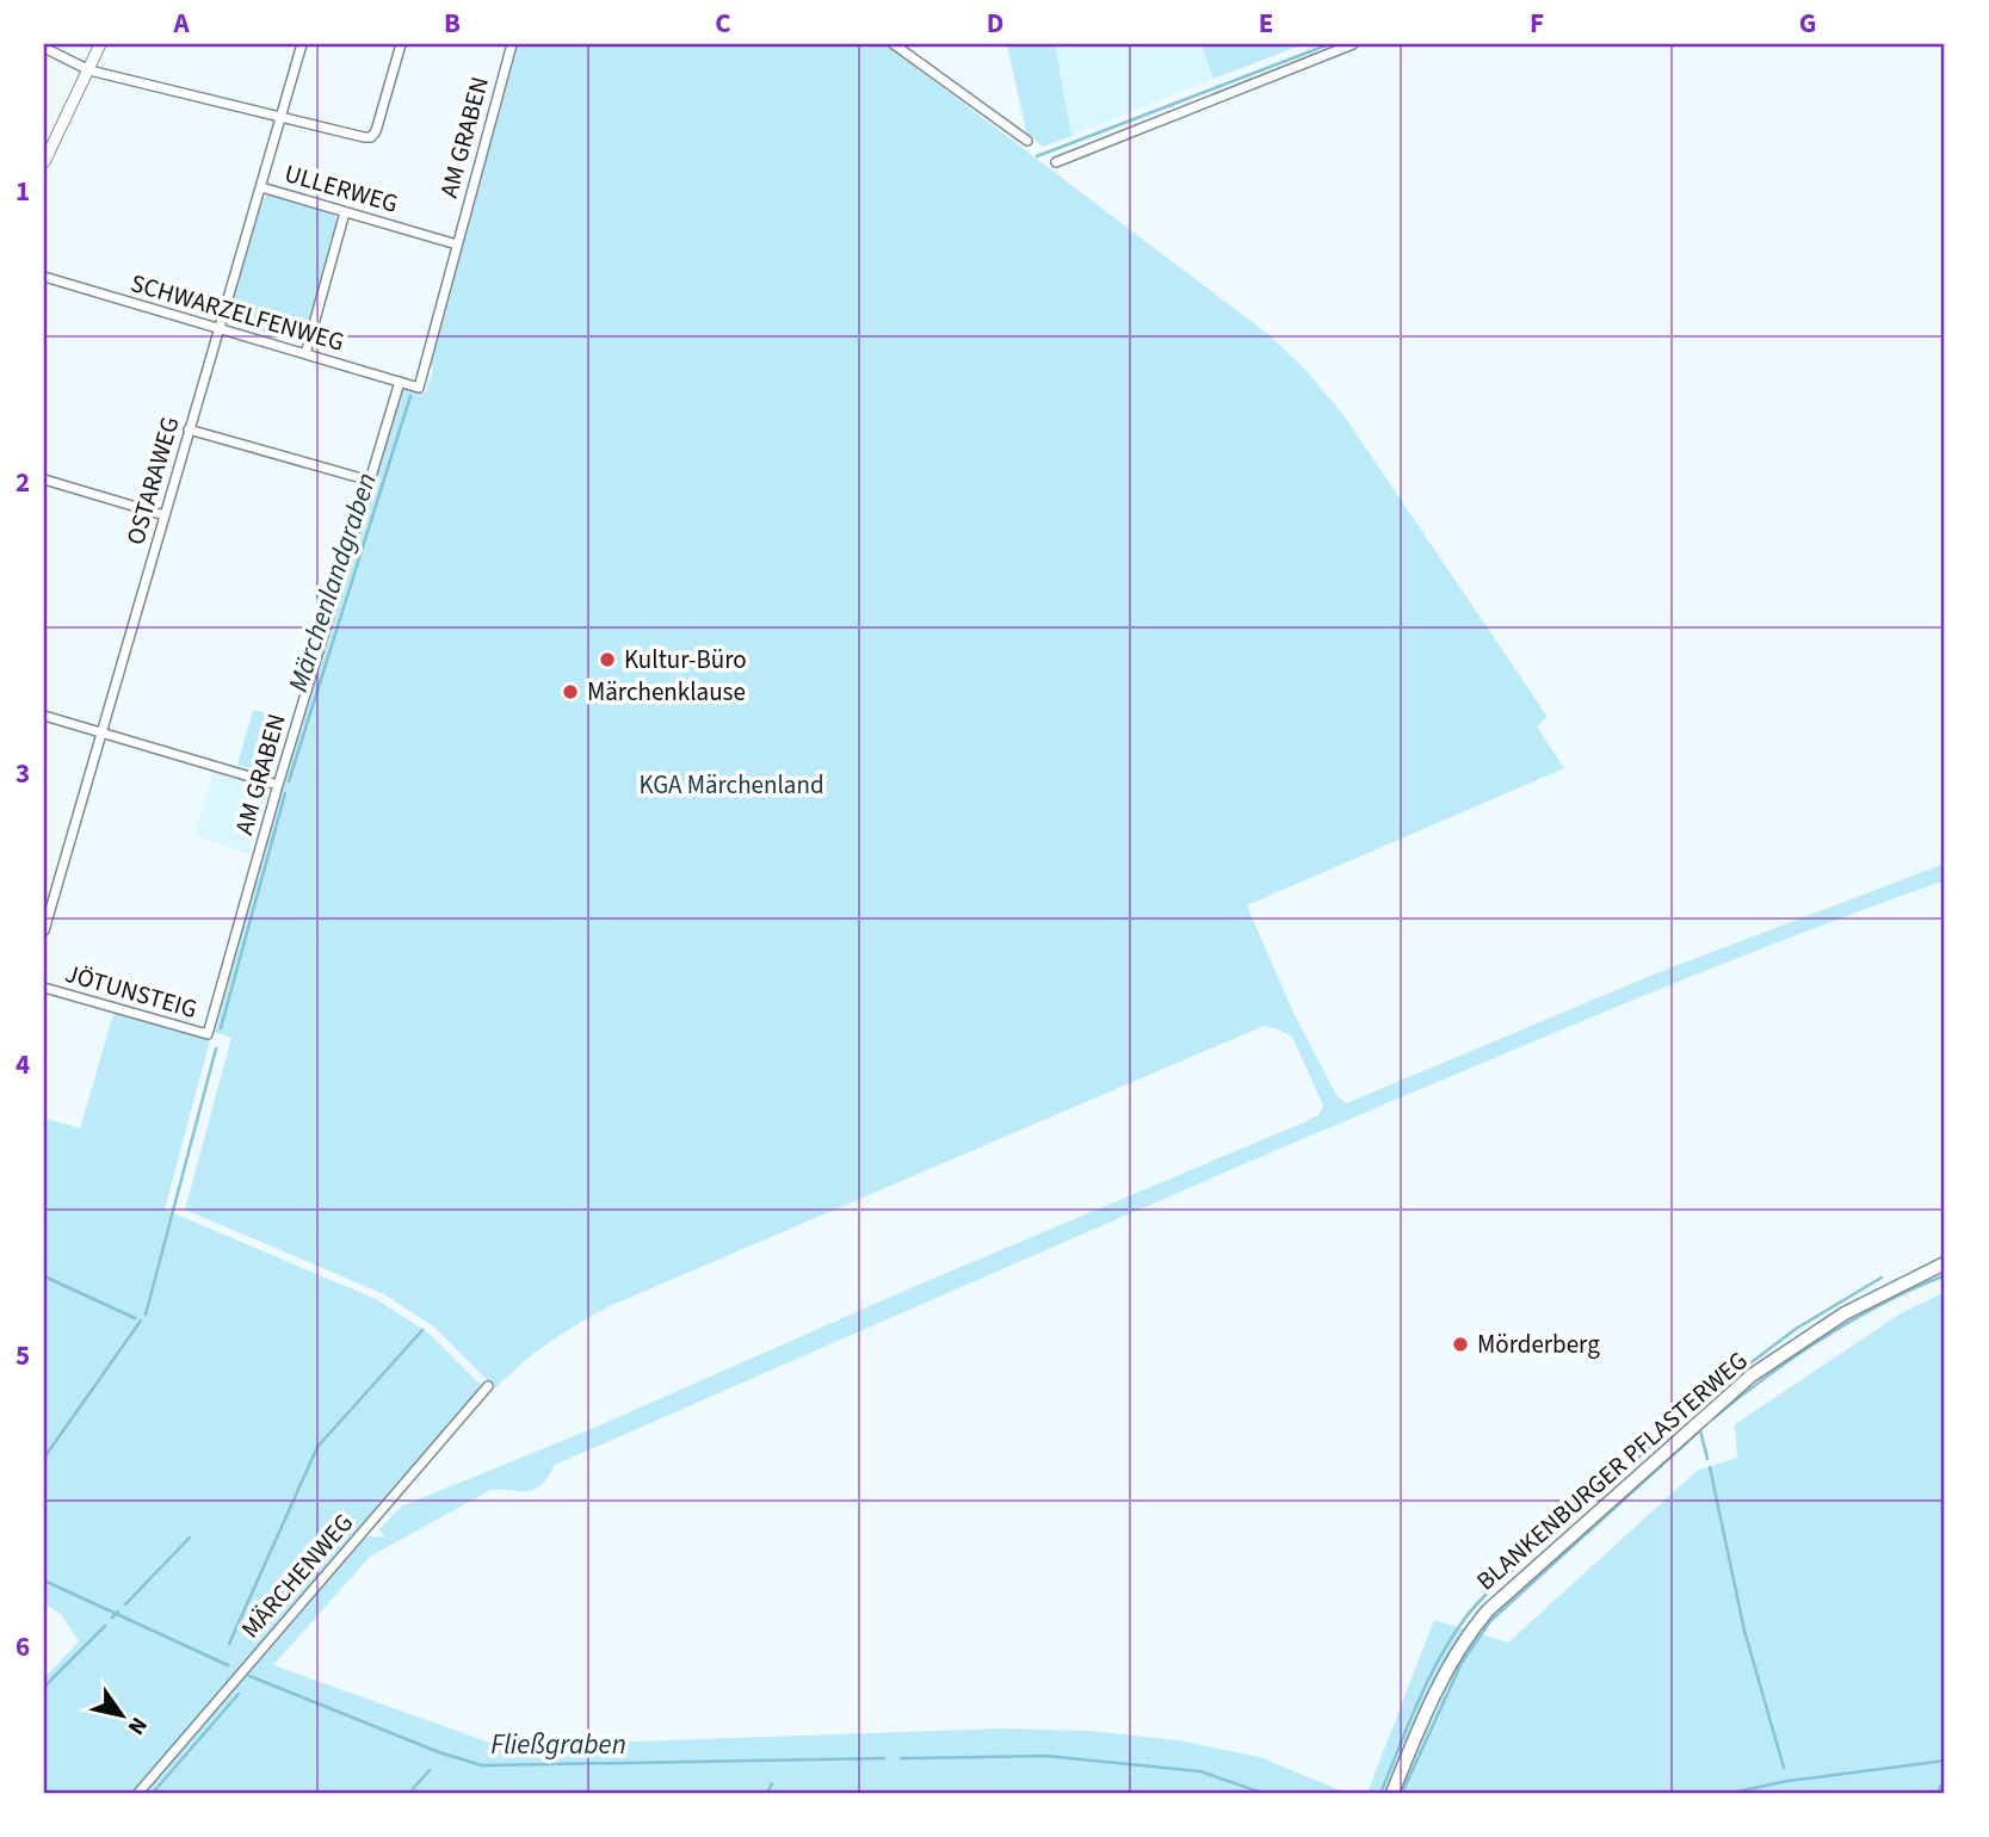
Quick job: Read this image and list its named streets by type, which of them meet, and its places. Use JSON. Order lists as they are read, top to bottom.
{
  "streets": {
    "main road": ["BLANKENBURGER PFLASTERWEG"],
    "street": [
      "AM GRABEN",
      "ULLERWEG",
      "SCHWARZELFENWEG",
      "OSTARAWEG",
      "JÖTUNSTEIG",
      "MÄRCHENWEG"
    ]
  },
  "crossings": [
    ["AM GRABEN", "ULLERWEG"],
    ["AM GRABEN", "SCHWARZELFENWEG"],
    ["AM GRABEN", "JÖTUNSTEIG"],
    ["ULLERWEG", "OSTARAWEG"],
    ["SCHWARZELFENWEG", "OSTARAWEG"]
  ],
  "water": ["Märchenlandgraben", "Fließgraben"],
  "parks": ["KGA Märchenland"],
  "places": ["Kultur-Büro", "Märchenklause", "Mörderberg"],
  "north": "bottom right",
  "grid": {
    "columns": [
      "A",
      "B",
      "C",
      "D",
      "E",
      "F",
      "G"
    ],
    "rows": [
      "1",
      "2",
      "3",
      "4",
      "5",
      "6"
    ]
  }
}
